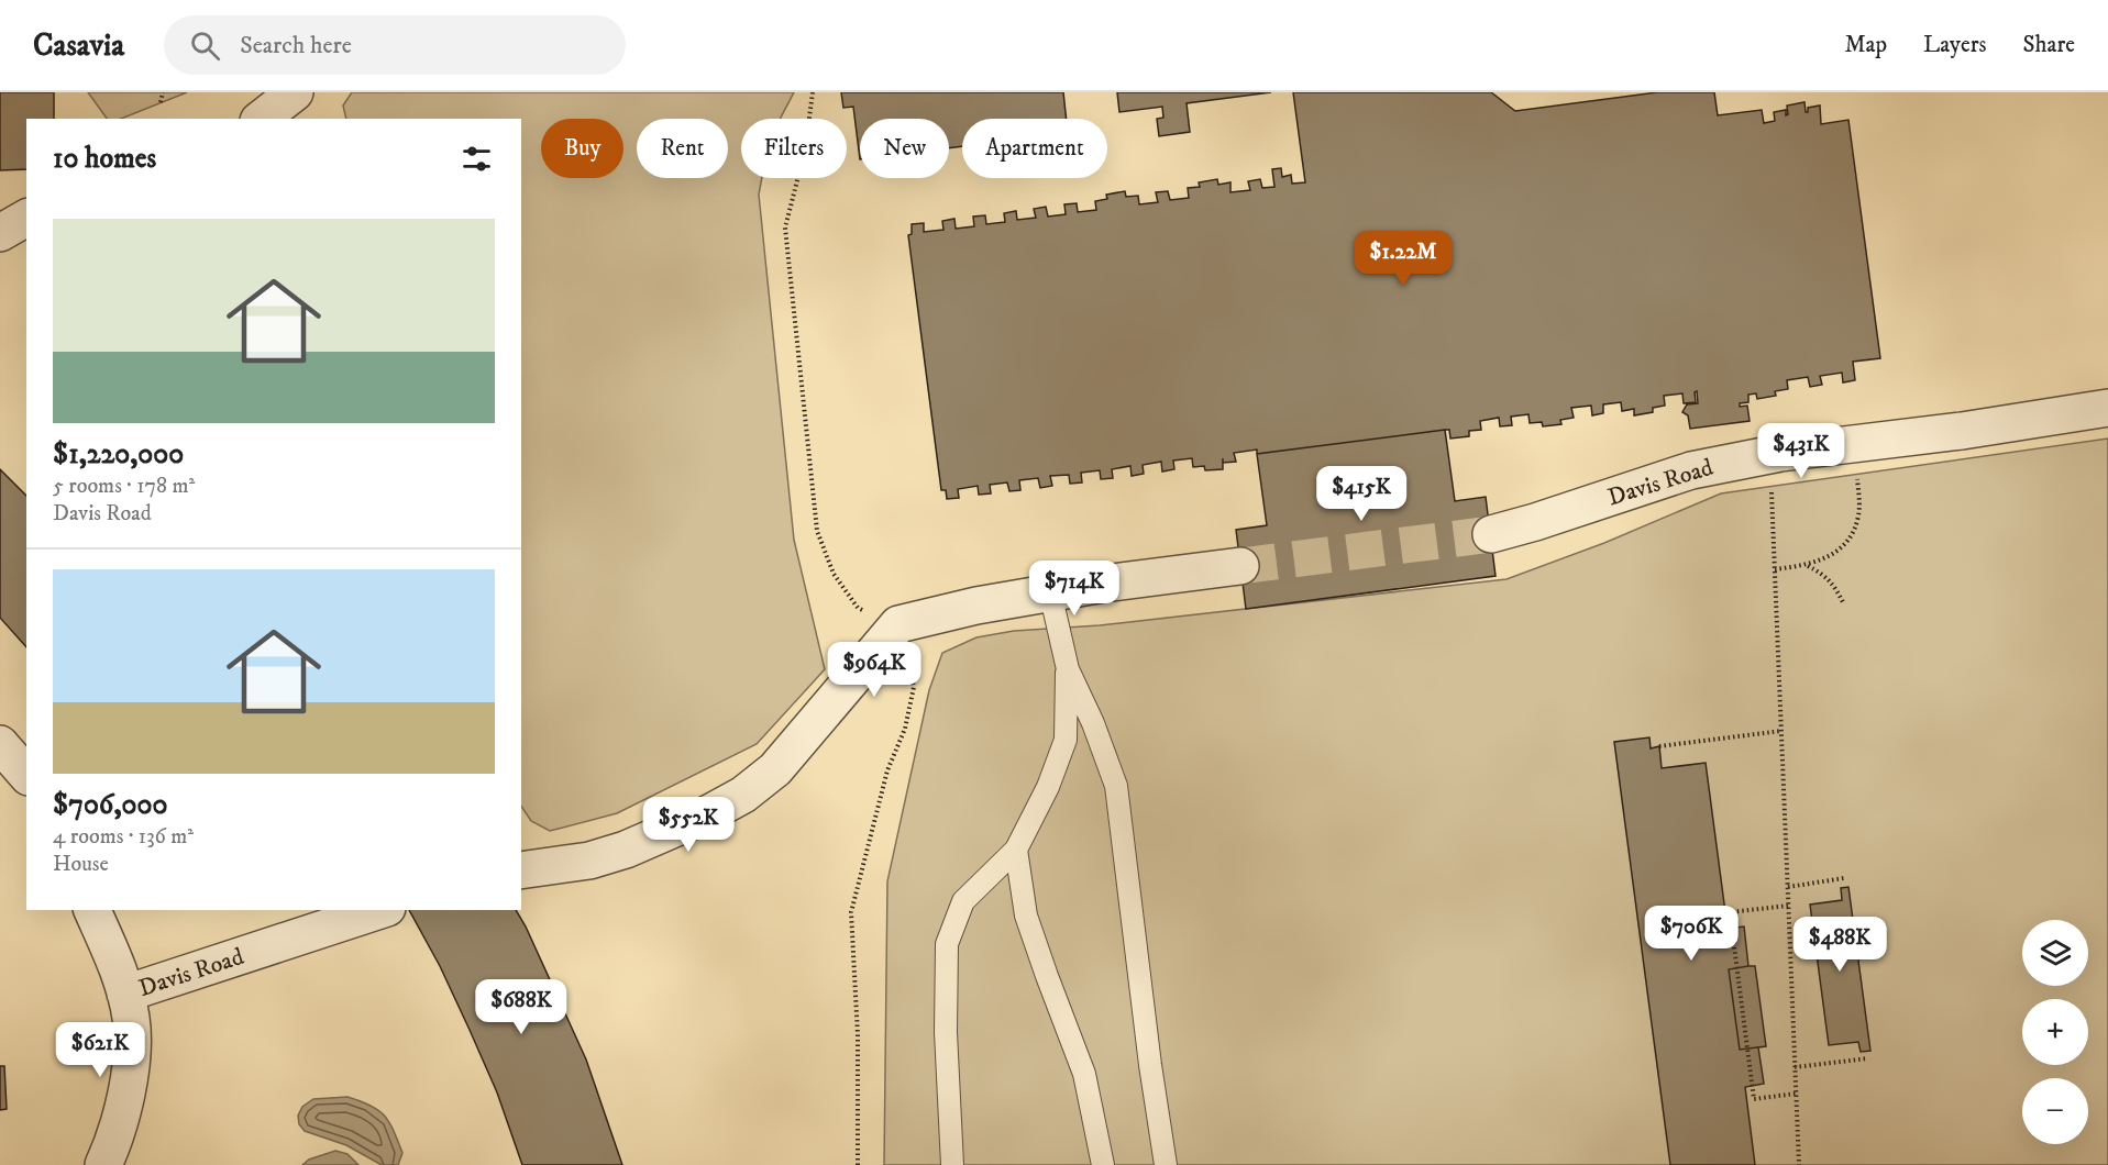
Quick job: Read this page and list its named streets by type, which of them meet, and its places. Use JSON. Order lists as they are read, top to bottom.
{
  "streets": {
    "street": ["Davis Road"]
  },
  "page": {
    "header": "Casavia",
    "search": "Search here",
    "nav": ["Map", "Layers", "Share"],
    "chip": [
      "Buy",
      "Rent",
      "Filters",
      "New",
      "Apartment"
    ],
    "heading": "10 homes",
    "list": [
      {
        "name": "$1,220,000",
        "note": "5 rooms · 178 m² · Davis Road"
      },
      {
        "name": "$706,000",
        "note": "4 rooms · 136 m² · House"
      }
    ],
    "price": [
      "$1.22M",
      "$431K",
      "$415K",
      "$714K",
      "$964K",
      "$552K",
      "$706K",
      "$488K",
      "$688K",
      "$621K"
    ],
    "map_buttons": ["+", "−"]
  }
}
